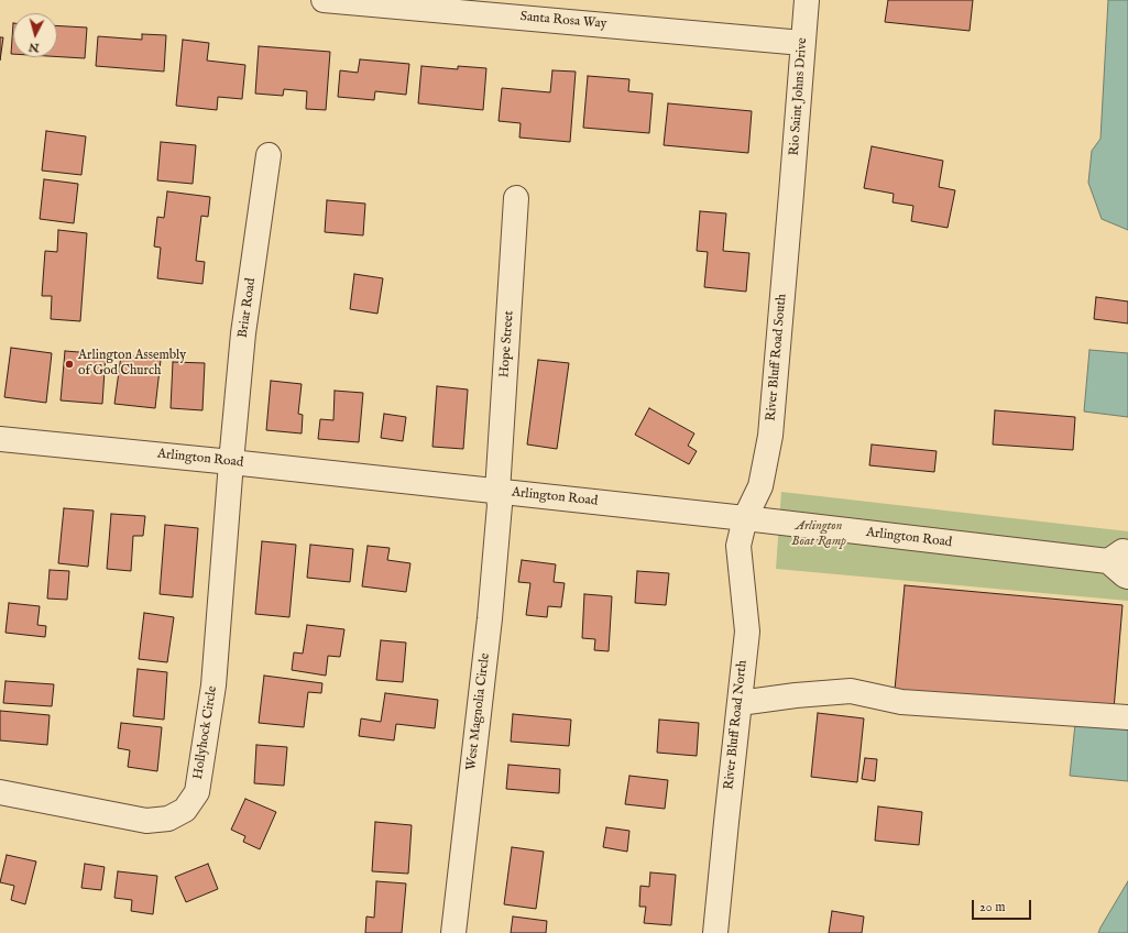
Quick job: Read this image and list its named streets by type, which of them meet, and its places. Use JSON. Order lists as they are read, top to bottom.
{
  "streets": {
    "street": [
      "Santa Rosa Way",
      "Rio Saint Johns Drive",
      "Briar Road",
      "Hope Street",
      "River Bluff Road South",
      "Arlington Road",
      "West Magnolia Circle",
      "River Bluff Road North",
      "Hollyhock Circle"
    ]
  },
  "crossings": [
    ["Santa Rosa Way", "Rio Saint Johns Drive"],
    ["Rio Saint Johns Drive", "River Bluff Road South"],
    ["Briar Road", "Arlington Road"],
    ["Briar Road", "Hollyhock Circle"],
    ["Hope Street", "Arlington Road"],
    ["Hope Street", "West Magnolia Circle"],
    ["River Bluff Road South", "Arlington Road"],
    ["River Bluff Road South", "River Bluff Road North"],
    ["Arlington Road", "West Magnolia Circle"],
    ["Arlington Road", "River Bluff Road North"],
    ["Arlington Road", "Hollyhock Circle"]
  ],
  "parks": ["Arlington Boat Ramp"],
  "places": ["Arlington Assembly of God Church"],
  "scale_bar": "20 m",
  "north": "bottom"
}
